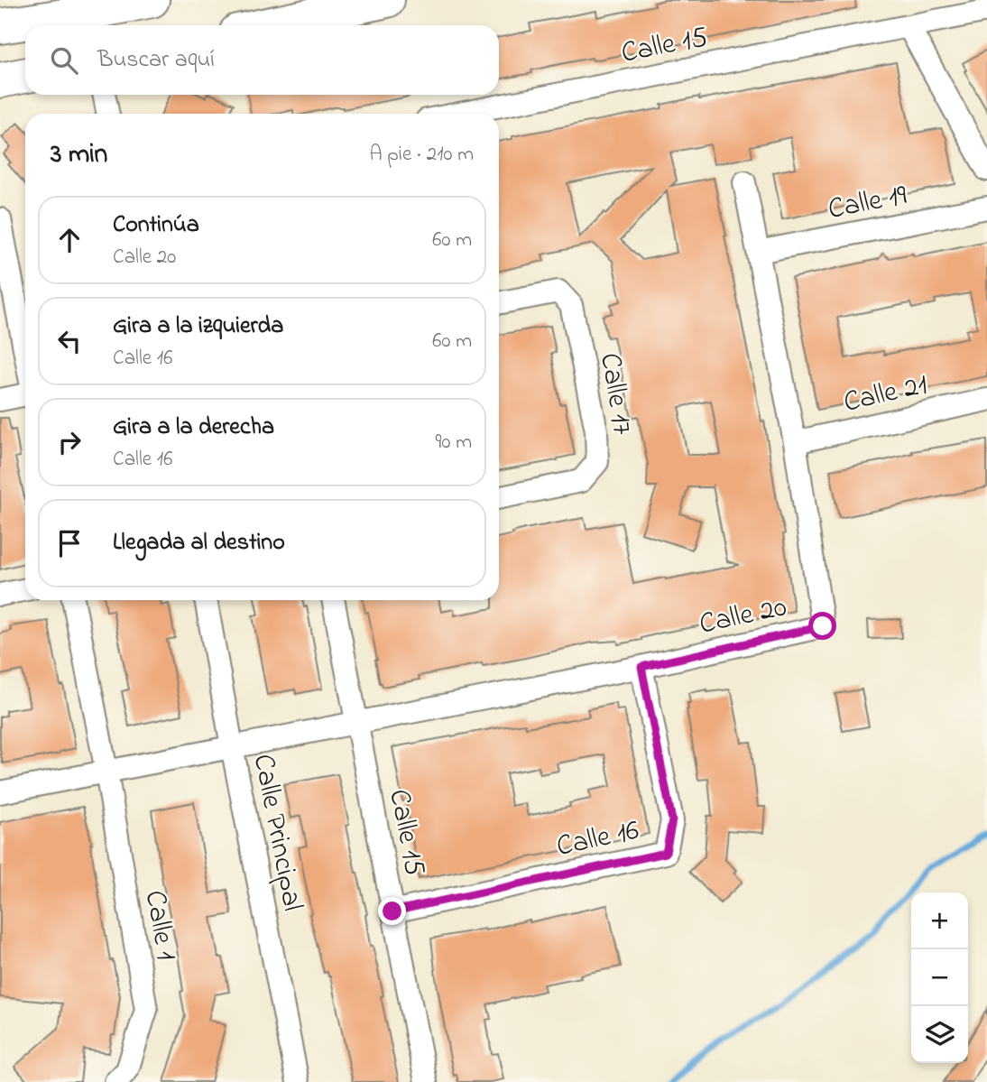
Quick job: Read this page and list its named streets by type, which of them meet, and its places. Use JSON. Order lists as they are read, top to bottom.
{
  "streets": {
    "street": [
      "Calle 15",
      "Calle 19",
      "Calle 21",
      "Calle 17",
      "Calle 20",
      "Calle Principal",
      "Calle 16",
      "Calle 1"
    ]
  },
  "crossings": [
    ["Calle 15", "Calle 20"],
    ["Calle 15", "Calle 16"],
    ["Calle 19", "Calle 20"],
    ["Calle 21", "Calle 20"],
    ["Calle 20", "Calle Principal"],
    ["Calle 20", "Calle 16"]
  ],
  "page": {
    "search": "Buscar aquí",
    "heading": ["3 min", "A pie · 210 m"],
    "list": [
      ["Continúa", "Calle 20", "60 m"],
      ["Gira a la izquierda", "Calle 16", "60 m"],
      ["Gira a la derecha", "Calle 16", "90 m"],
      "Llegada al destino"
    ],
    "map_buttons": ["+", "−"]
  }
}
